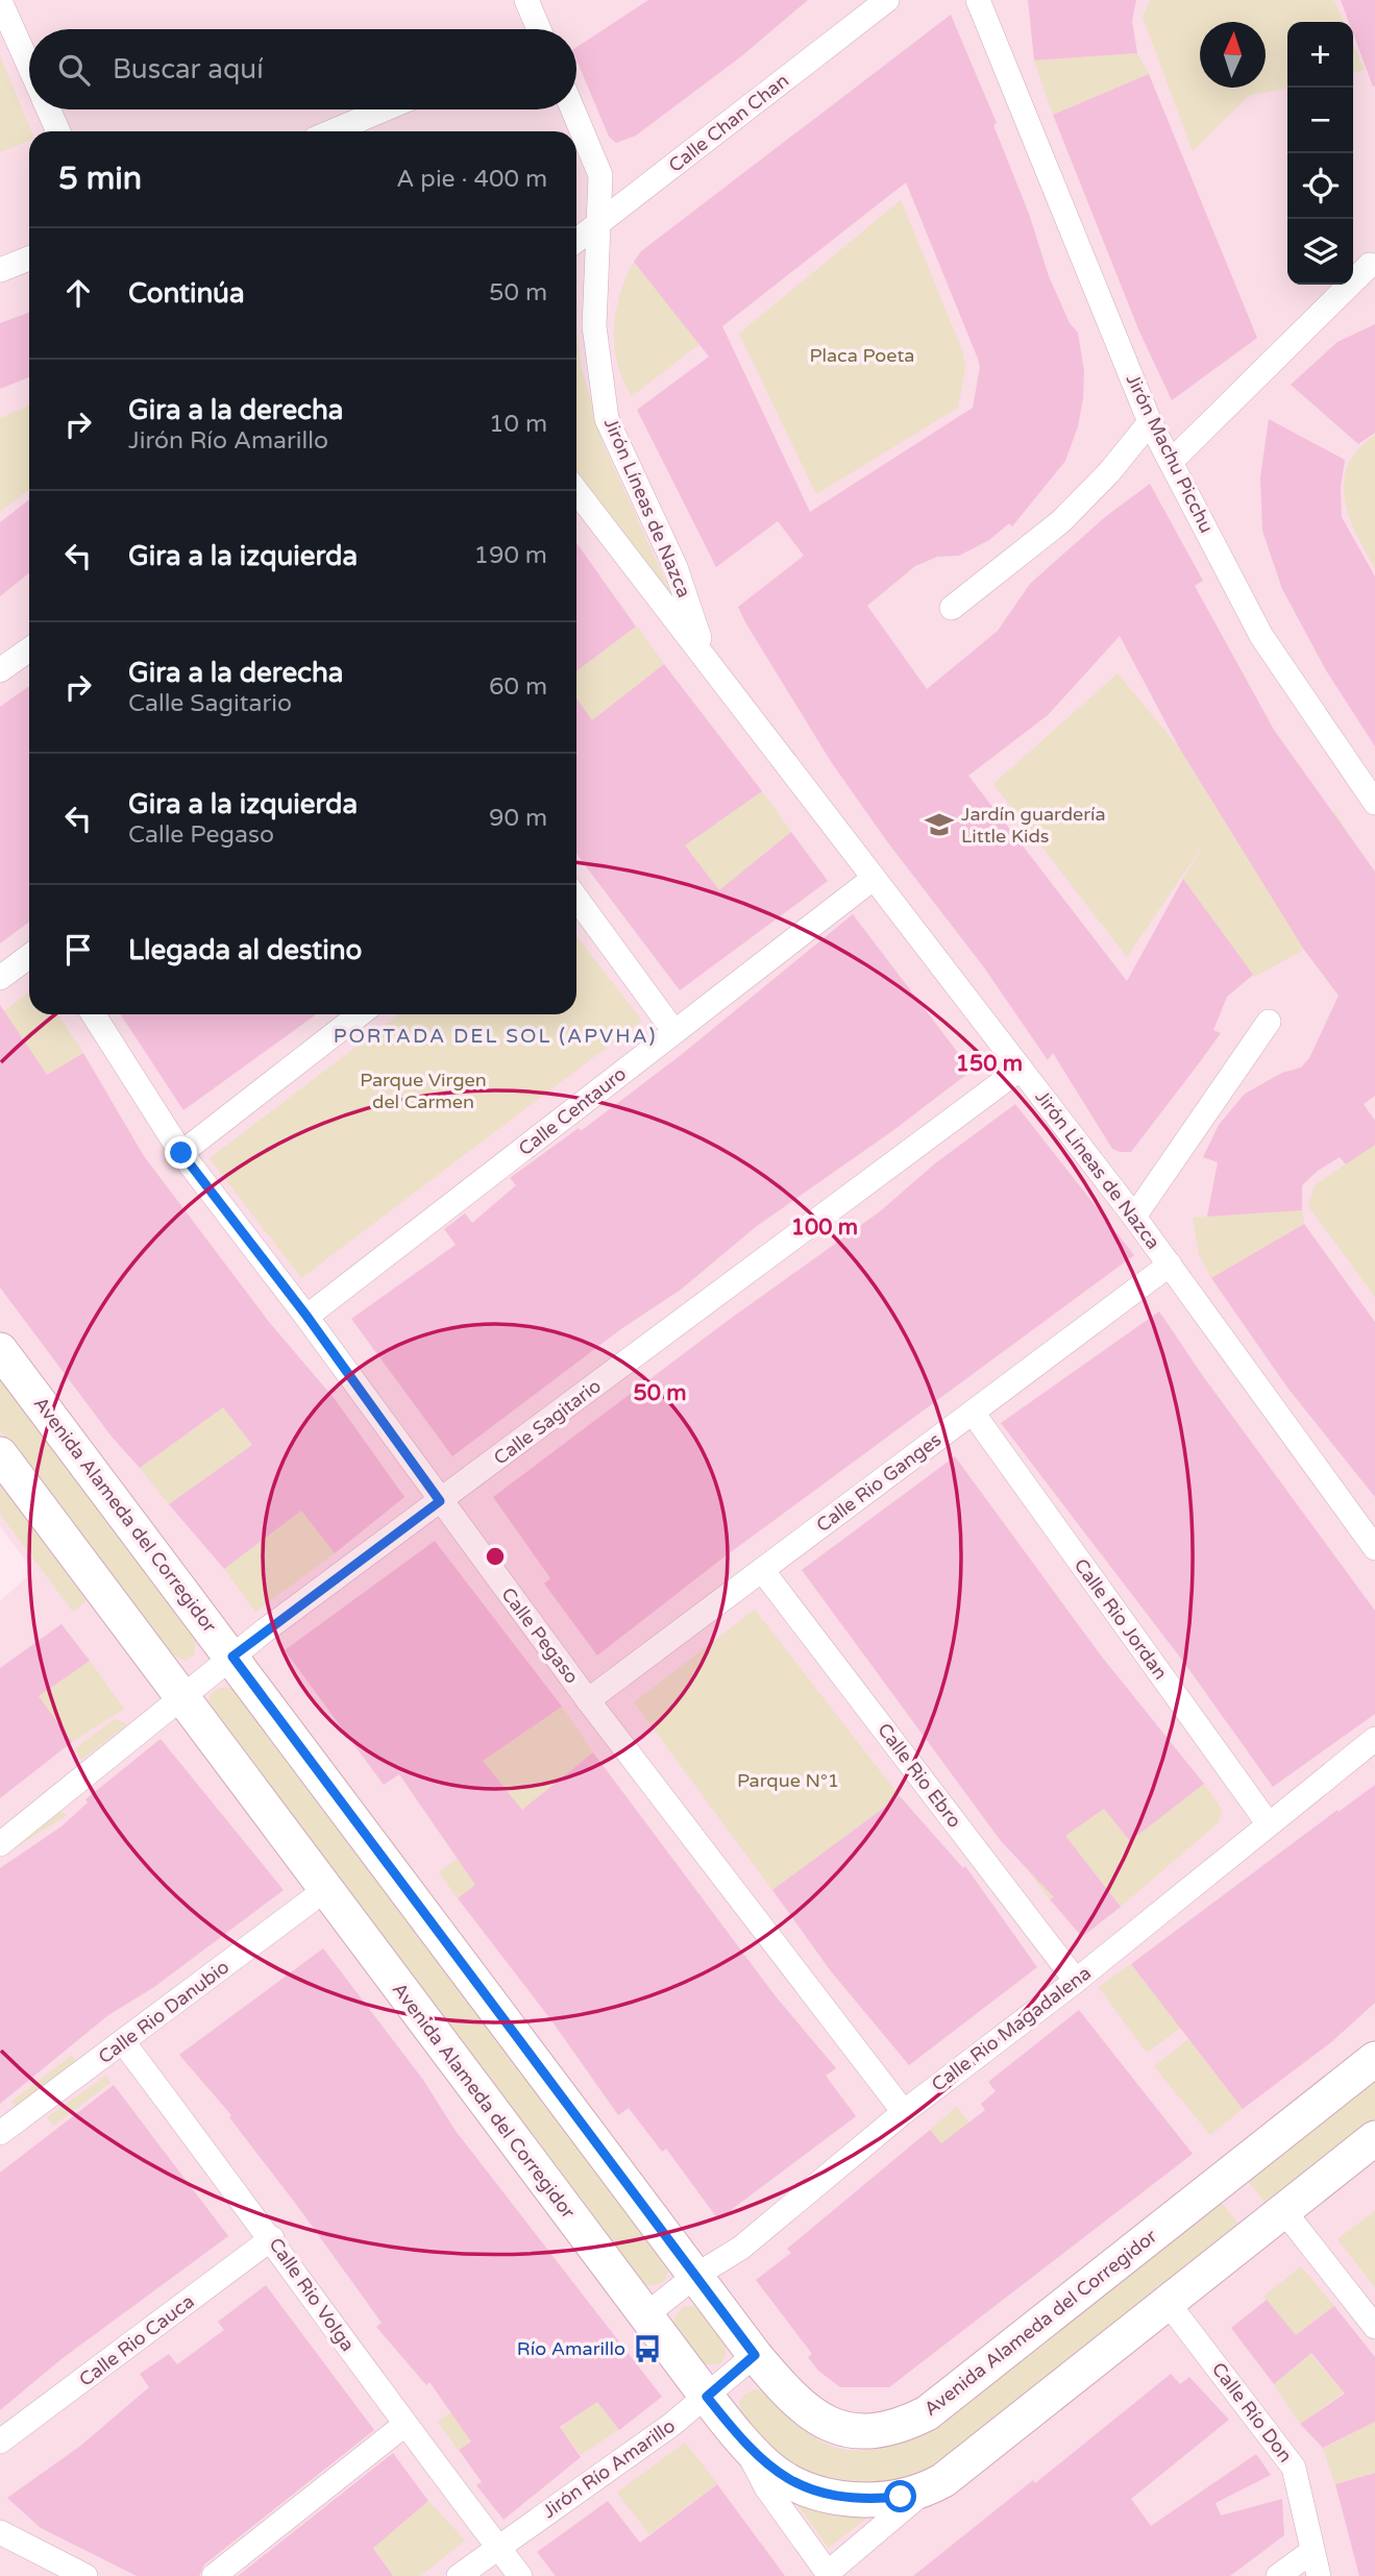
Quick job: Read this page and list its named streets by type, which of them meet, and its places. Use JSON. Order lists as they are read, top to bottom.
{
  "streets": {
    "main road": ["Avenida Alameda del Corregidor"],
    "street": [
      "Calle Chan Chan",
      "Jirón Machu Picchu",
      "Jirón Líneas de Nazca",
      "Calle Centauro",
      "Calle Sagitario",
      "Calle Rio Ganges",
      "Calle Rio Jordan",
      "Calle Pegaso",
      "Calle Rio Ebro",
      "Calle Rio Danubio",
      "Calle Rio Magadalena",
      "Calle Rio Volga",
      "Calle Rio Cauca",
      "Calle Río Don",
      "Jirón Río Amarillo"
    ]
  },
  "crossings": [
    ["Calle Chan Chan", "Jirón Líneas de Nazca"],
    ["Jirón Líneas de Nazca", "Calle Centauro"],
    ["Jirón Líneas de Nazca", "Calle Sagitario"],
    ["Jirón Líneas de Nazca", "Calle Rio Ganges"],
    ["Calle Centauro", "Calle Pegaso"],
    ["Calle Sagitario", "Avenida Alameda del Corregidor"],
    ["Calle Sagitario", "Calle Pegaso"],
    ["Calle Rio Ganges", "Calle Rio Jordan"],
    ["Calle Rio Ganges", "Calle Pegaso"],
    ["Calle Rio Ganges", "Calle Rio Ebro"],
    ["Avenida Alameda del Corregidor", "Calle Rio Danubio"],
    ["Avenida Alameda del Corregidor", "Calle Rio Magadalena"],
    ["Avenida Alameda del Corregidor", "Calle Río Don"],
    ["Avenida Alameda del Corregidor", "Jirón Río Amarillo"],
    ["Calle Rio Jordan", "Calle Rio Magadalena"],
    ["Calle Pegaso", "Calle Rio Magadalena"],
    ["Calle Rio Ebro", "Calle Rio Magadalena"],
    ["Calle Rio Danubio", "Calle Rio Volga"],
    ["Calle Rio Volga", "Calle Rio Cauca"],
    ["Calle Rio Volga", "Jirón Río Amarillo"]
  ],
  "districts": ["PORTADA DEL SOL (APVHA)"],
  "parks": ["Placa Poeta", "Parque Virgen del Carmen", "Parque N°1"],
  "places": {
    "school or university": ["Jardín guardería Little Kids"],
    "bus stop": ["Río Amarillo"]
  },
  "north": "top",
  "page": {
    "map_buttons": ["+", "−"],
    "search": "Buscar aquí",
    "heading": ["5 min", "A pie · 400 m"],
    "list": [
      ["Continúa", "50 m"],
      ["Gira a la derecha", "Jirón Río Amarillo", "10 m"],
      ["Gira a la izquierda", "190 m"],
      ["Gira a la derecha", "Calle Sagitario", "60 m"],
      ["Gira a la izquierda", "Calle Pegaso", "90 m"],
      "Llegada al destino"
    ]
  },
  "rings": ["150 m", "100 m", "50 m"]
}
